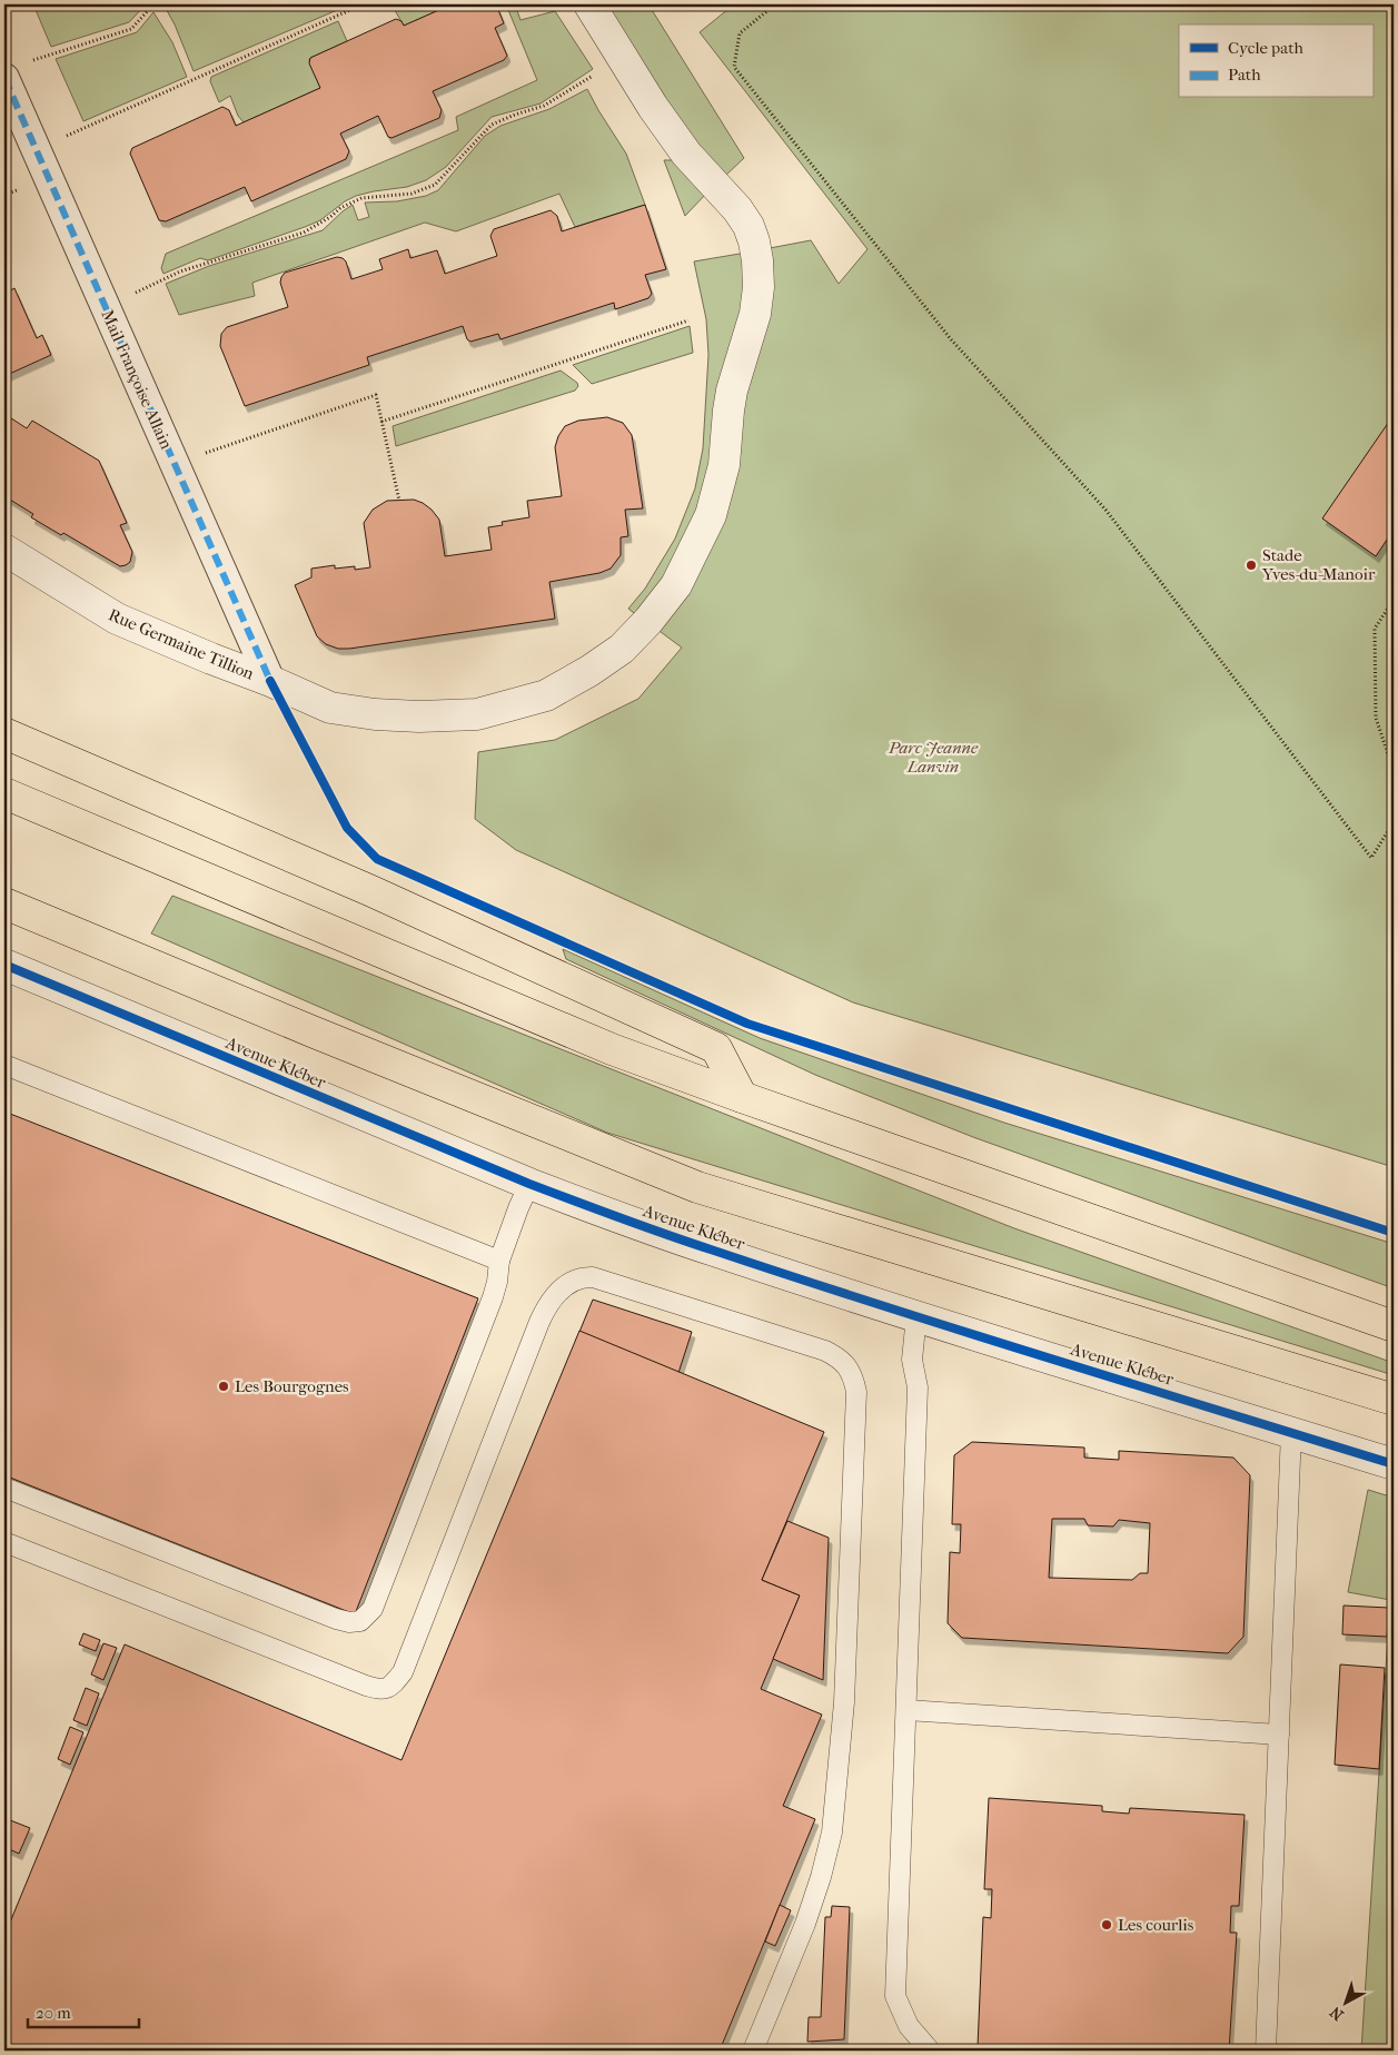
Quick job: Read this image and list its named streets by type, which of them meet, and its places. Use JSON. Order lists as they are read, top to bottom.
{
  "streets": {
    "street": ["Mail Françoise Allain", "Rue Germaine Tillion", "Avenue Kléber"]
  },
  "crossings": [
    ["Mail Françoise Allain", "Rue Germaine Tillion"]
  ],
  "parks": ["Parc Jeanne Lanvin"],
  "places": ["Stade Yves-du-Manoir", "Les Bourgognes", "Les courlis"],
  "legend": ["Cycle path", "Path"],
  "scale_bar": "20 m",
  "north": "bottom left"
}
